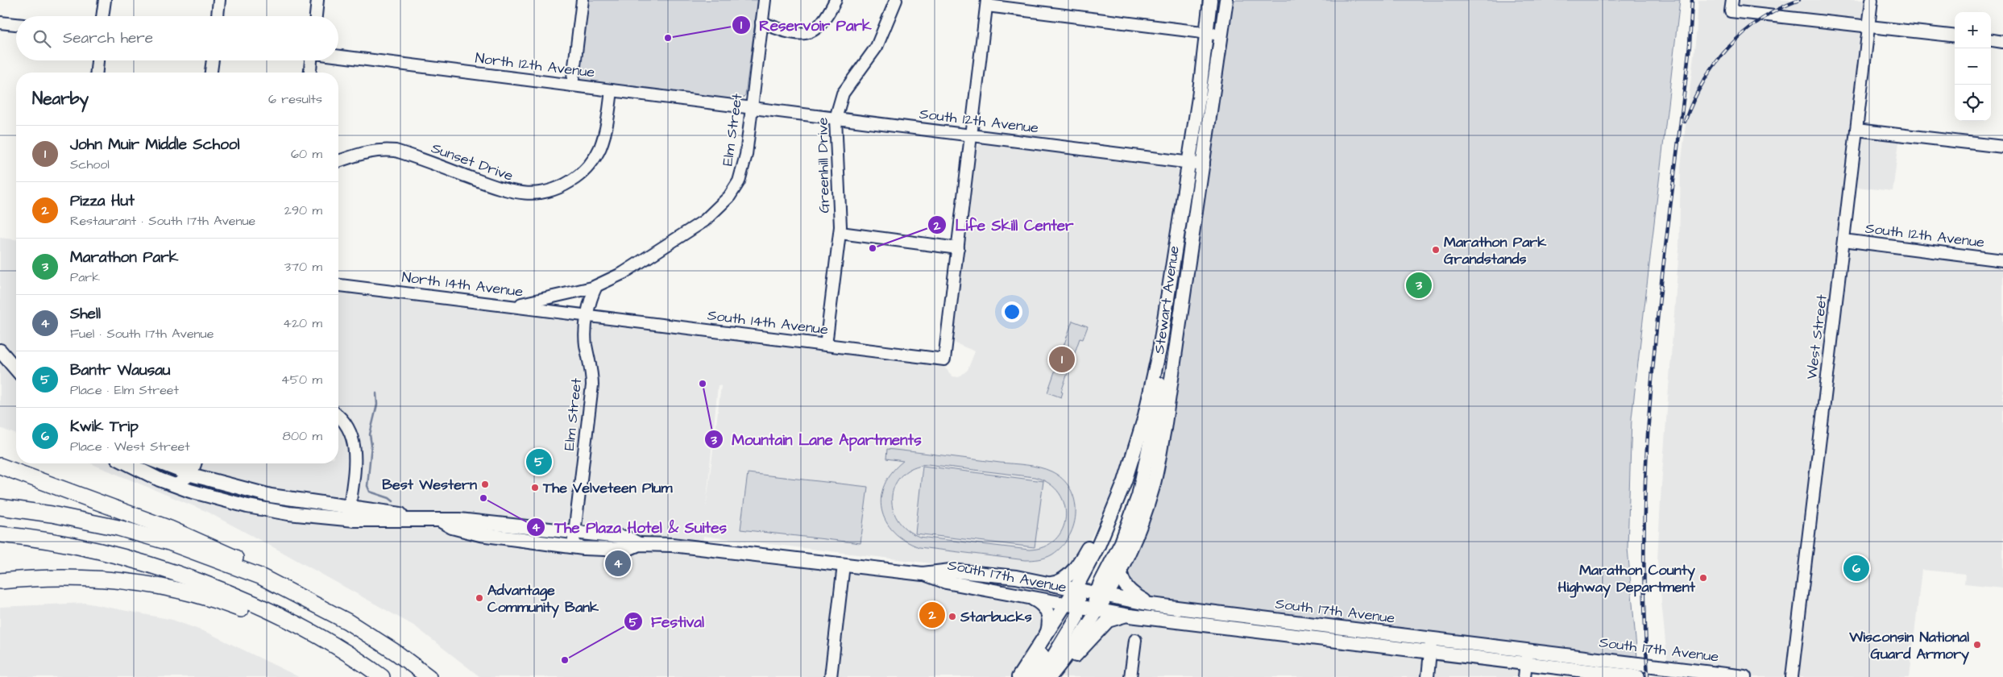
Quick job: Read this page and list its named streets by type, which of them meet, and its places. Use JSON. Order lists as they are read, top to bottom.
{
  "streets": {
    "main road": ["Stewart Avenue", "South 17th Avenue"],
    "street": [
      "North 12th Avenue",
      "South 12th Avenue",
      "Elm Street",
      "Sunset Drive",
      "Greenhill Drive",
      "North 14th Avenue",
      "South 14th Avenue",
      "West Street"
    ]
  },
  "crossings": [
    ["North 12th Avenue", "South 12th Avenue"],
    ["North 12th Avenue", "Elm Street"],
    ["North 12th Avenue", "Sunset Drive"],
    ["South 12th Avenue", "Elm Street"],
    ["South 12th Avenue", "Greenhill Drive"],
    ["South 12th Avenue", "Stewart Avenue"],
    ["South 12th Avenue", "West Street"],
    ["Elm Street", "North 14th Avenue"],
    ["Elm Street", "South 14th Avenue"],
    ["Elm Street", "South 17th Avenue"],
    ["Greenhill Drive", "South 14th Avenue"],
    ["North 14th Avenue", "South 14th Avenue"],
    ["Stewart Avenue", "South 17th Avenue"]
  ],
  "places": [
    "Reservoir Park",
    "Life Skill Center",
    "Marathon Park Grandstands",
    "Mountain Lane Apartments",
    "Best Western",
    "The Velveteen Plum",
    "The Plaza Hotel & Suites",
    "Marathon County Highway Department",
    "Advantage Community Bank",
    "Starbucks",
    "Wisconsin National Guard Armory",
    "Festival"
  ],
  "page": {
    "map_buttons": ["+", "−"],
    "search": "Search here",
    "heading": ["Nearby", "6 results"],
    "list": [
      {
        "mark": "1",
        "name": "John Muir Middle School",
        "note": "School",
        "value": "60 m"
      },
      {
        "mark": "2",
        "name": "Pizza Hut",
        "note": "Restaurant · South 17th Avenue",
        "value": "290 m"
      },
      {
        "mark": "3",
        "name": "Marathon Park",
        "note": "Park",
        "value": "370 m"
      },
      {
        "mark": "4",
        "name": "Shell",
        "note": "Fuel · South 17th Avenue",
        "value": "420 m"
      },
      {
        "mark": "5",
        "name": "Bantr Wausau",
        "note": "Place · Elm Street",
        "value": "450 m"
      },
      {
        "mark": "6",
        "name": "Kwik Trip",
        "note": "Place · West Street",
        "value": "800 m"
      }
    ],
    "pins": [
      "3",
      "1",
      "5",
      "4",
      "6",
      "2"
    ]
  }
}
